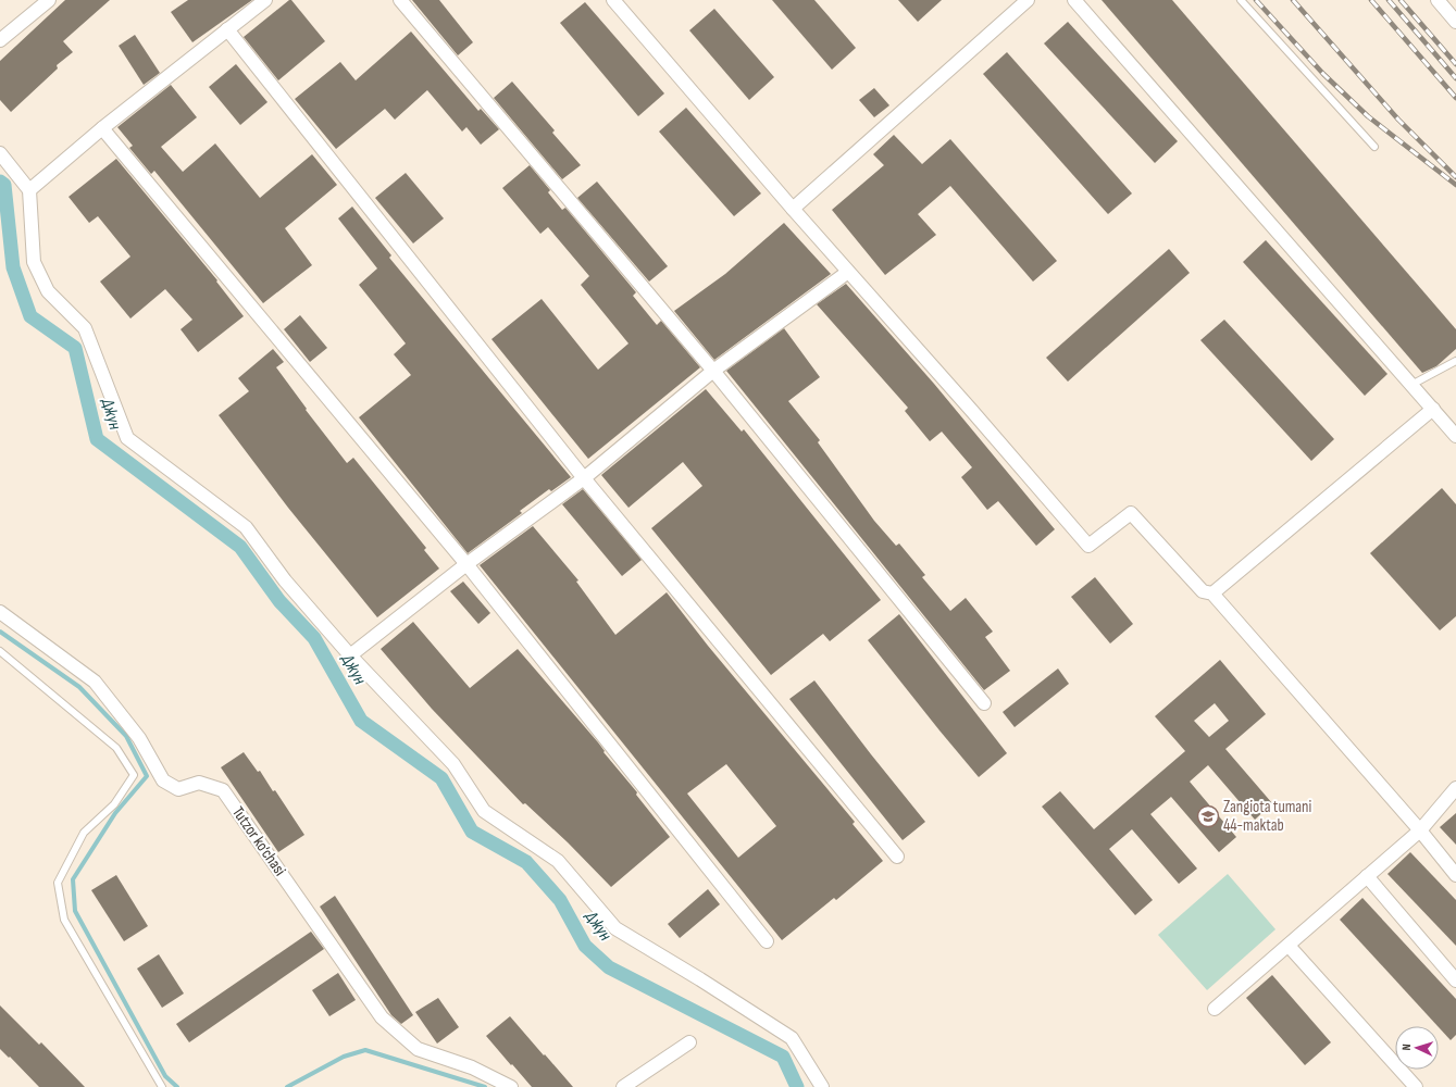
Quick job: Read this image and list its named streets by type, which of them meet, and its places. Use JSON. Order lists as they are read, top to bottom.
{
  "streets": {
    "street": ["Tutzor ko‘chasi"]
  },
  "water": ["Джун"],
  "places": {
    "school or university": ["Zangiota tumani 44-maktab"]
  },
  "north": "left"
}
